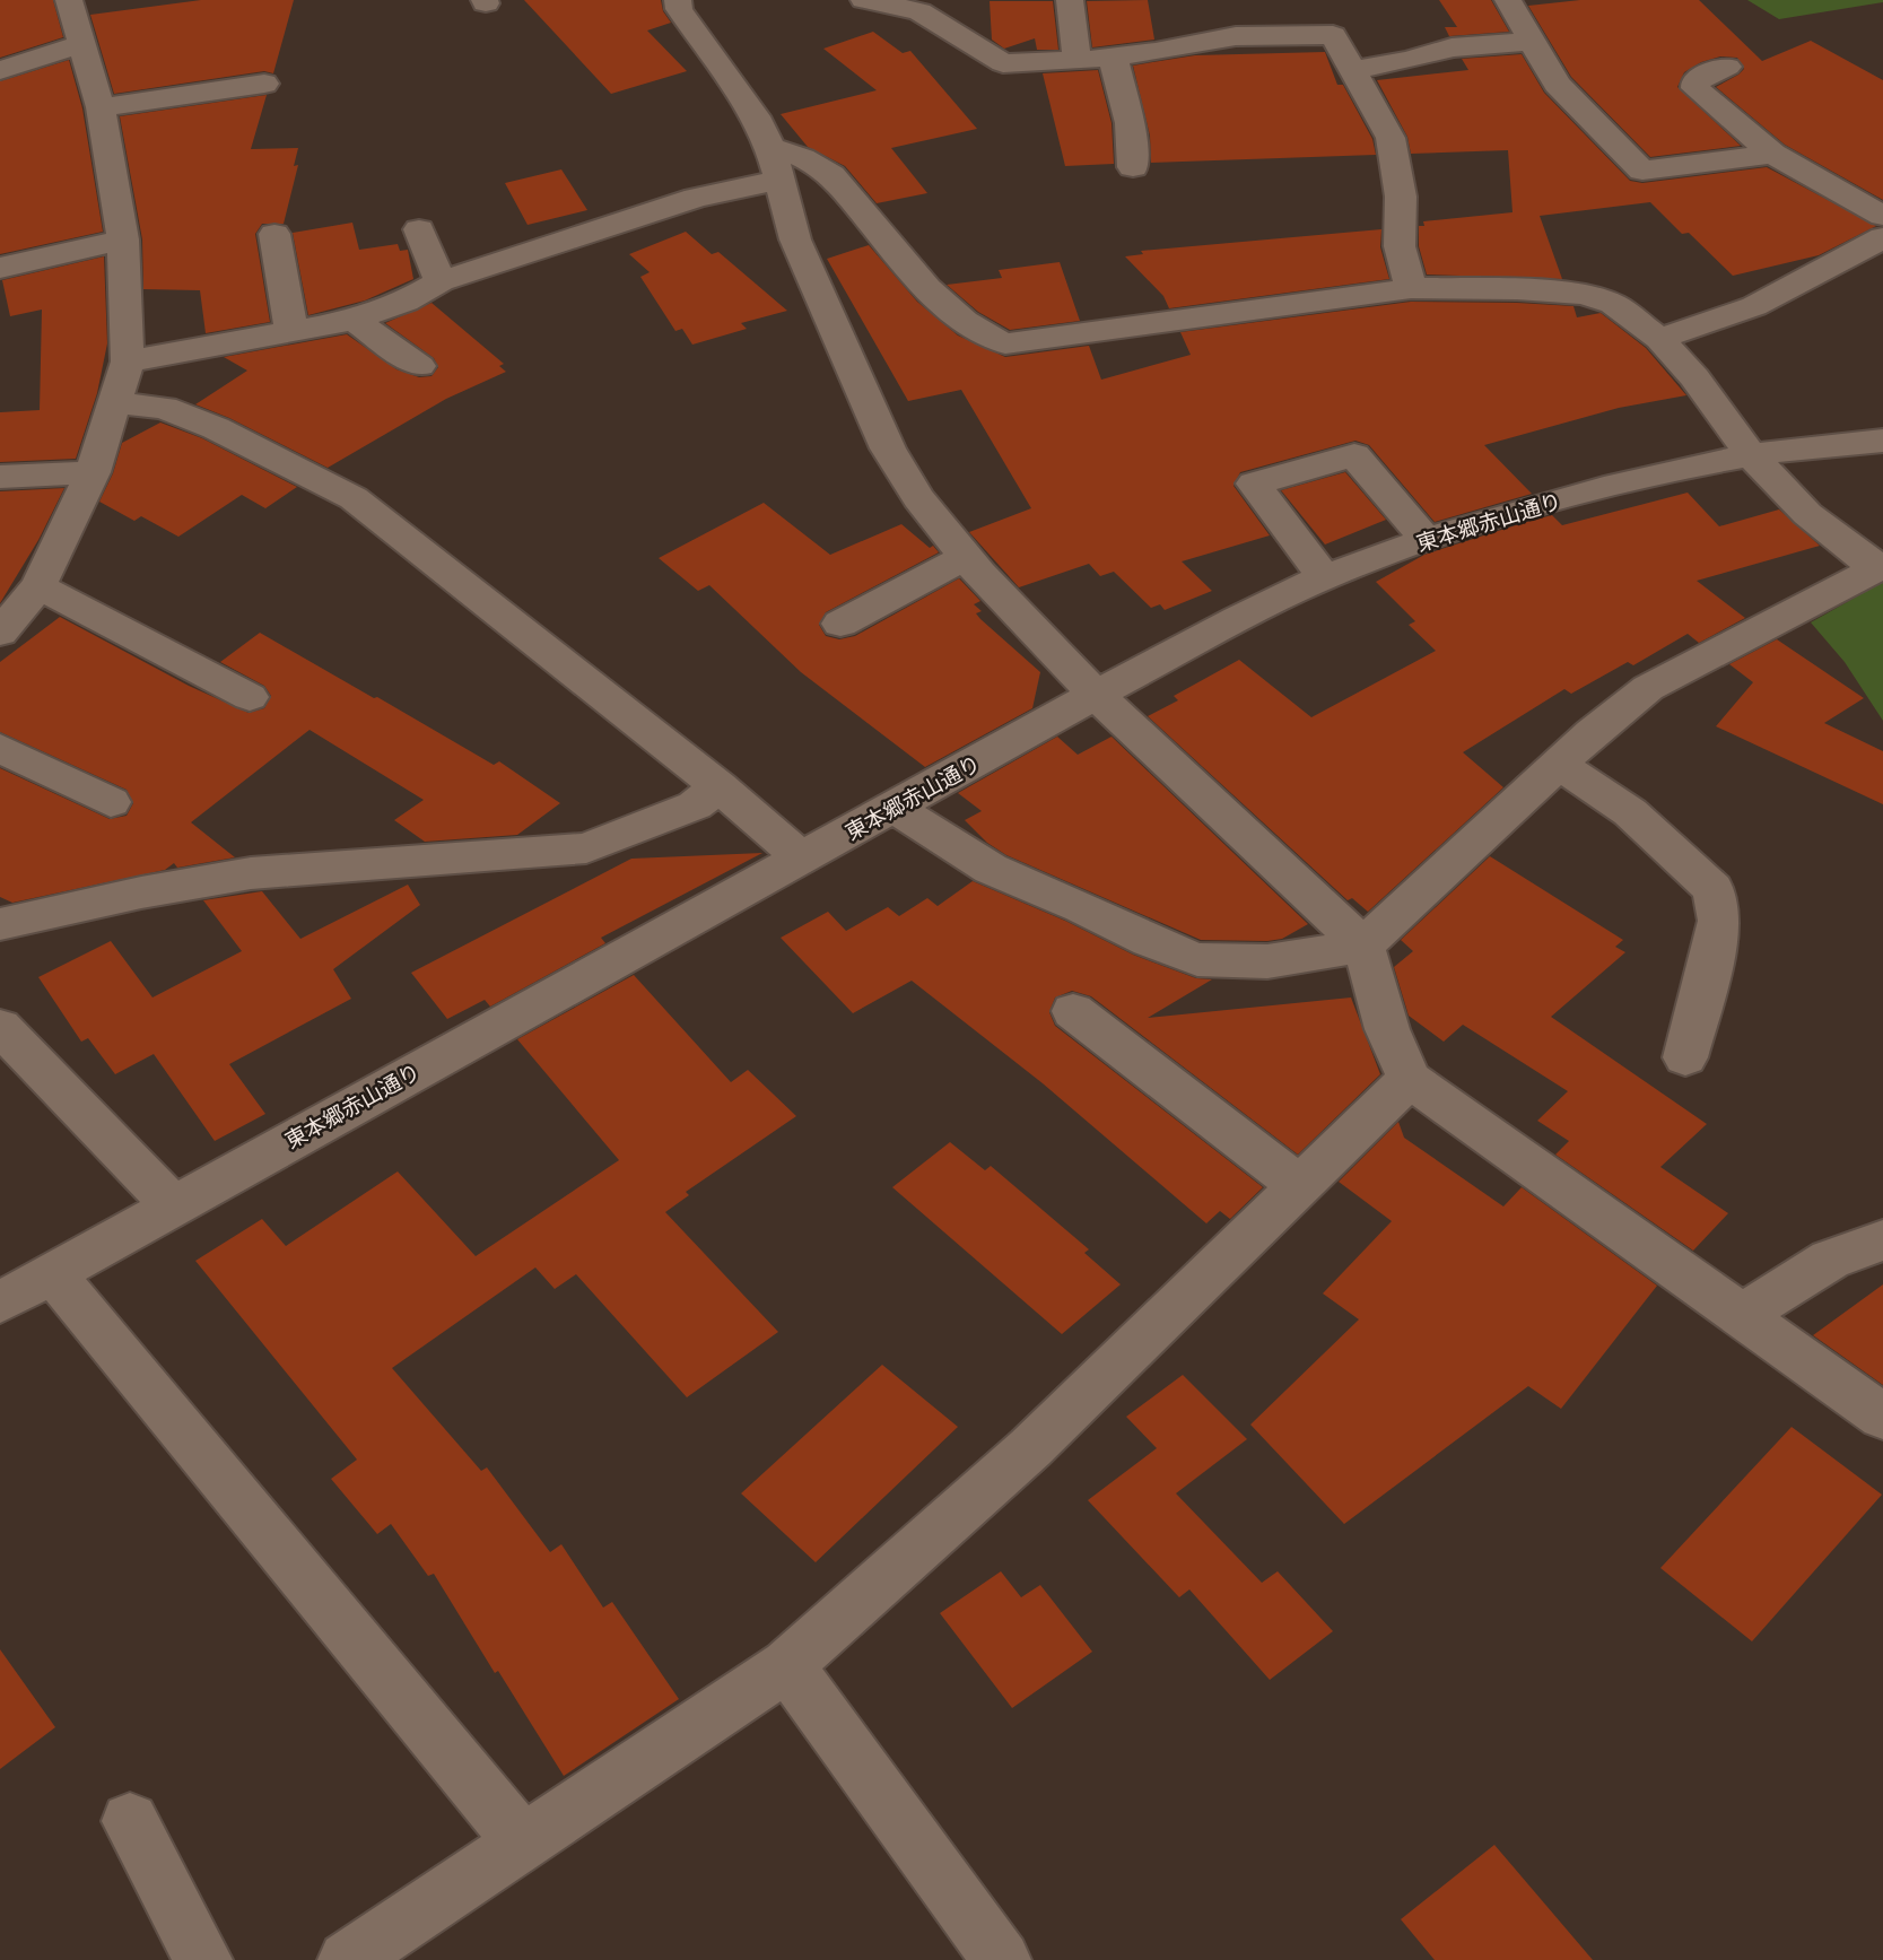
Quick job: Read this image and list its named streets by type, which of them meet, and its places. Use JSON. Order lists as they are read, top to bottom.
{
  "streets": {
    "street": ["東本郷赤山通り"]
  }
}
